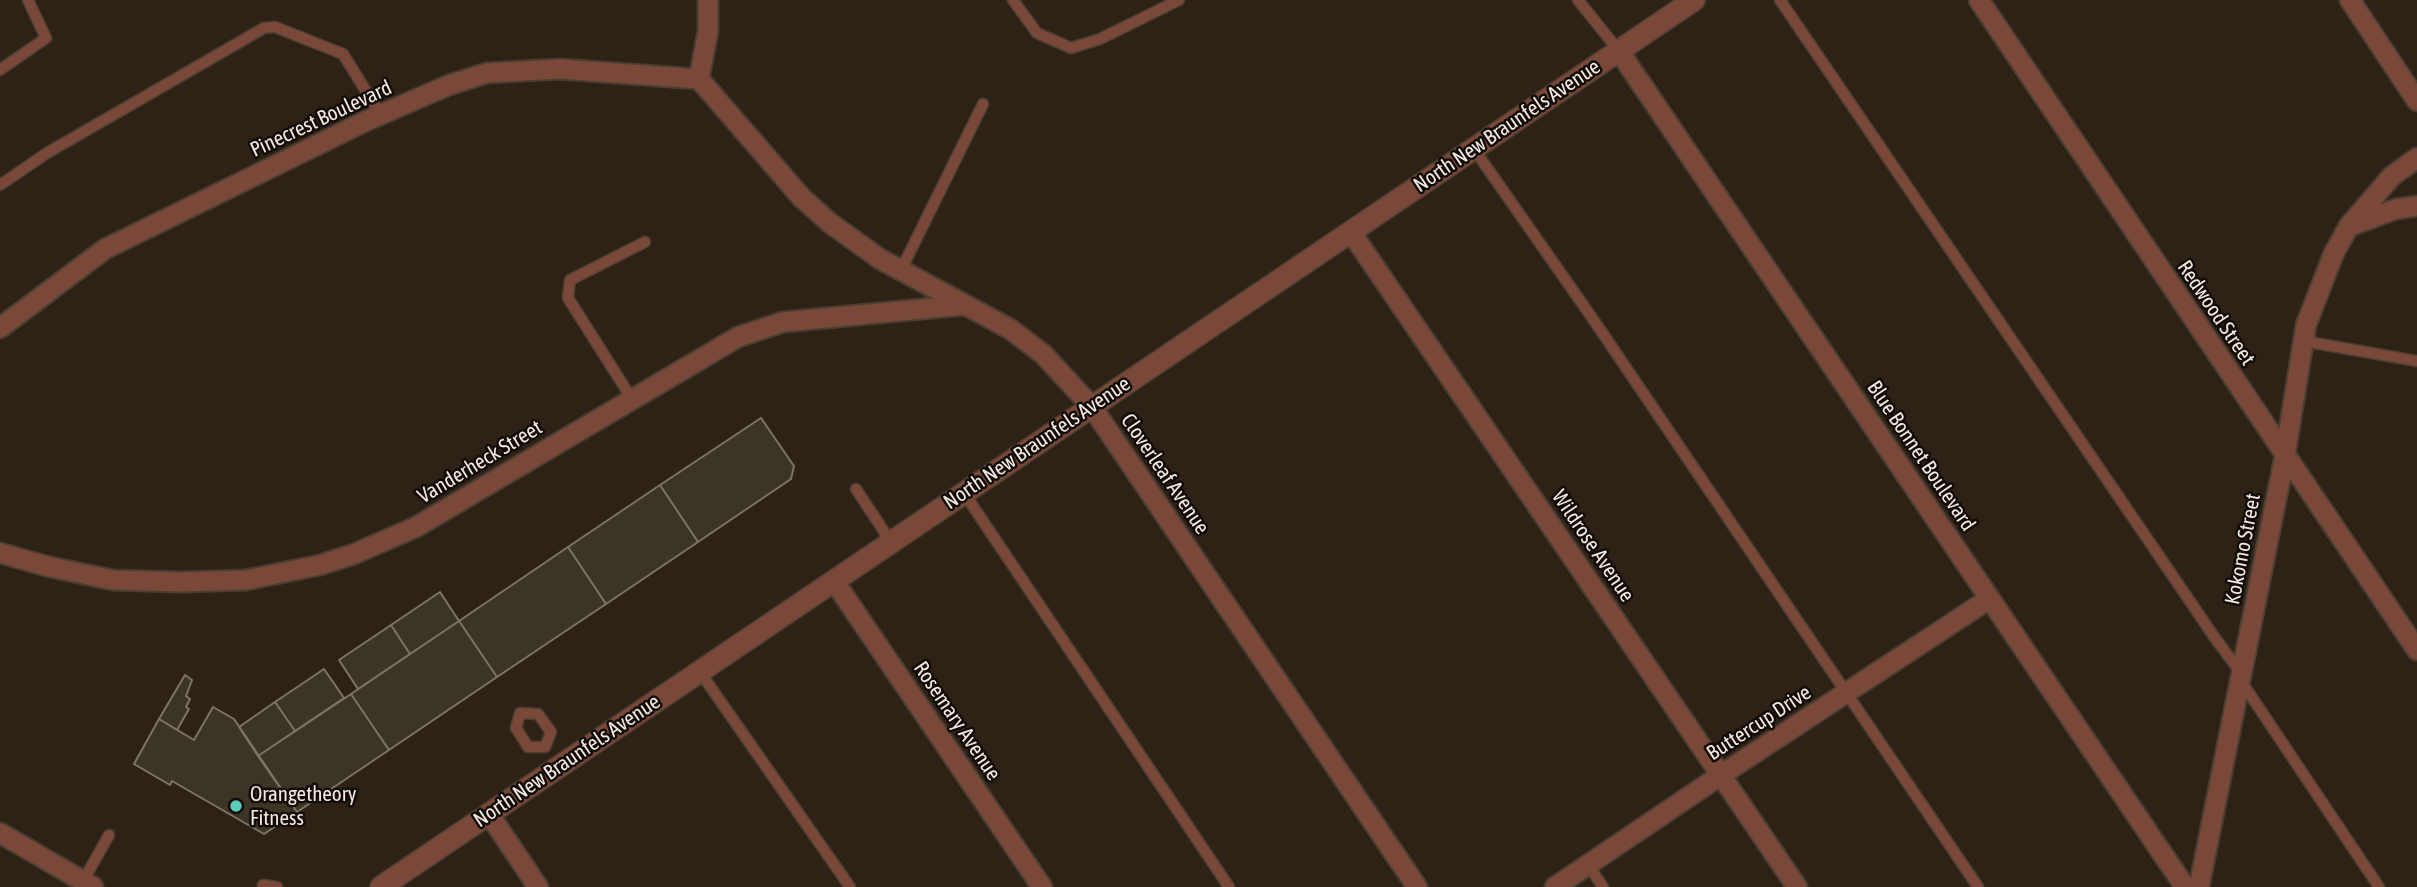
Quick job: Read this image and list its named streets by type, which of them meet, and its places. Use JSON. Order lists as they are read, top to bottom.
{
  "streets": {
    "street": [
      "Pinecrest Boulevard",
      "North New Braunfels Avenue",
      "Redwood Street",
      "Blue Bonnet Boulevard",
      "Vanderheck Street",
      "Cloverleaf Avenue",
      "Wildrose Avenue",
      "Kokomo Street",
      "Rosemary Avenue",
      "Buttercup Drive"
    ]
  },
  "crossings": [
    ["Pinecrest Boulevard", "Cloverleaf Avenue"],
    ["North New Braunfels Avenue", "Blue Bonnet Boulevard"],
    ["North New Braunfels Avenue", "Cloverleaf Avenue"],
    ["North New Braunfels Avenue", "Wildrose Avenue"],
    ["North New Braunfels Avenue", "Rosemary Avenue"],
    ["Redwood Street", "Kokomo Street"],
    ["Blue Bonnet Boulevard", "Buttercup Drive"],
    ["Vanderheck Street", "Cloverleaf Avenue"],
    ["Wildrose Avenue", "Buttercup Drive"]
  ],
  "places": ["Orangetheory Fitness"]
}
